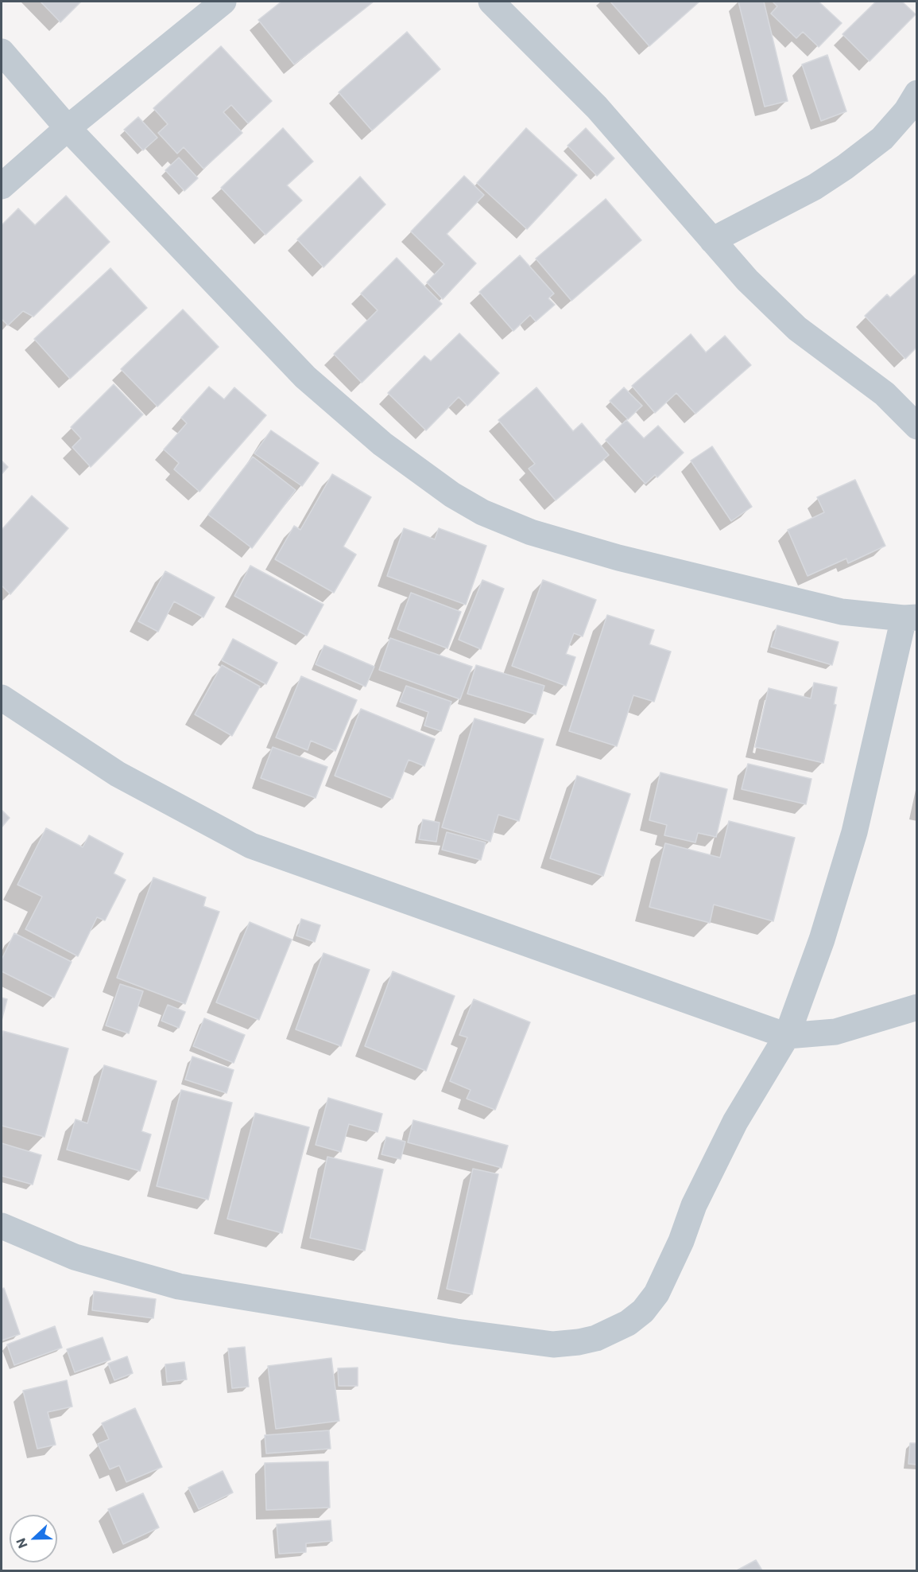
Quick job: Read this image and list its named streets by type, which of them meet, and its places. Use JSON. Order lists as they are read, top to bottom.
{
  "north": "left"
}
